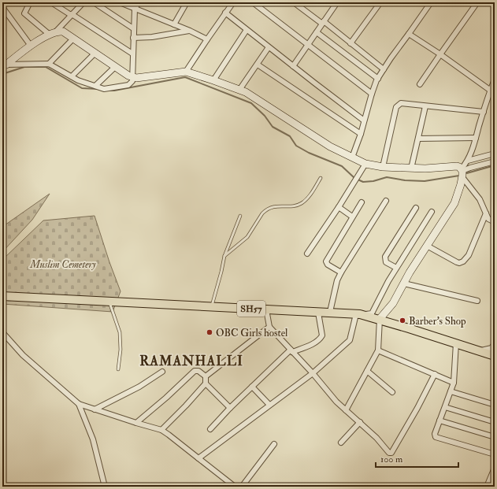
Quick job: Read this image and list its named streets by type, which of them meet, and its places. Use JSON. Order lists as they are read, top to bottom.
{
  "streets": {
    "main road": ["SH57"]
  },
  "districts": ["RAMANHALLI"],
  "parks": ["Muslim Cemetery"],
  "places": ["Barber's Shop", "OBC Girls hostel"],
  "scale_bar": "100 m"
}
